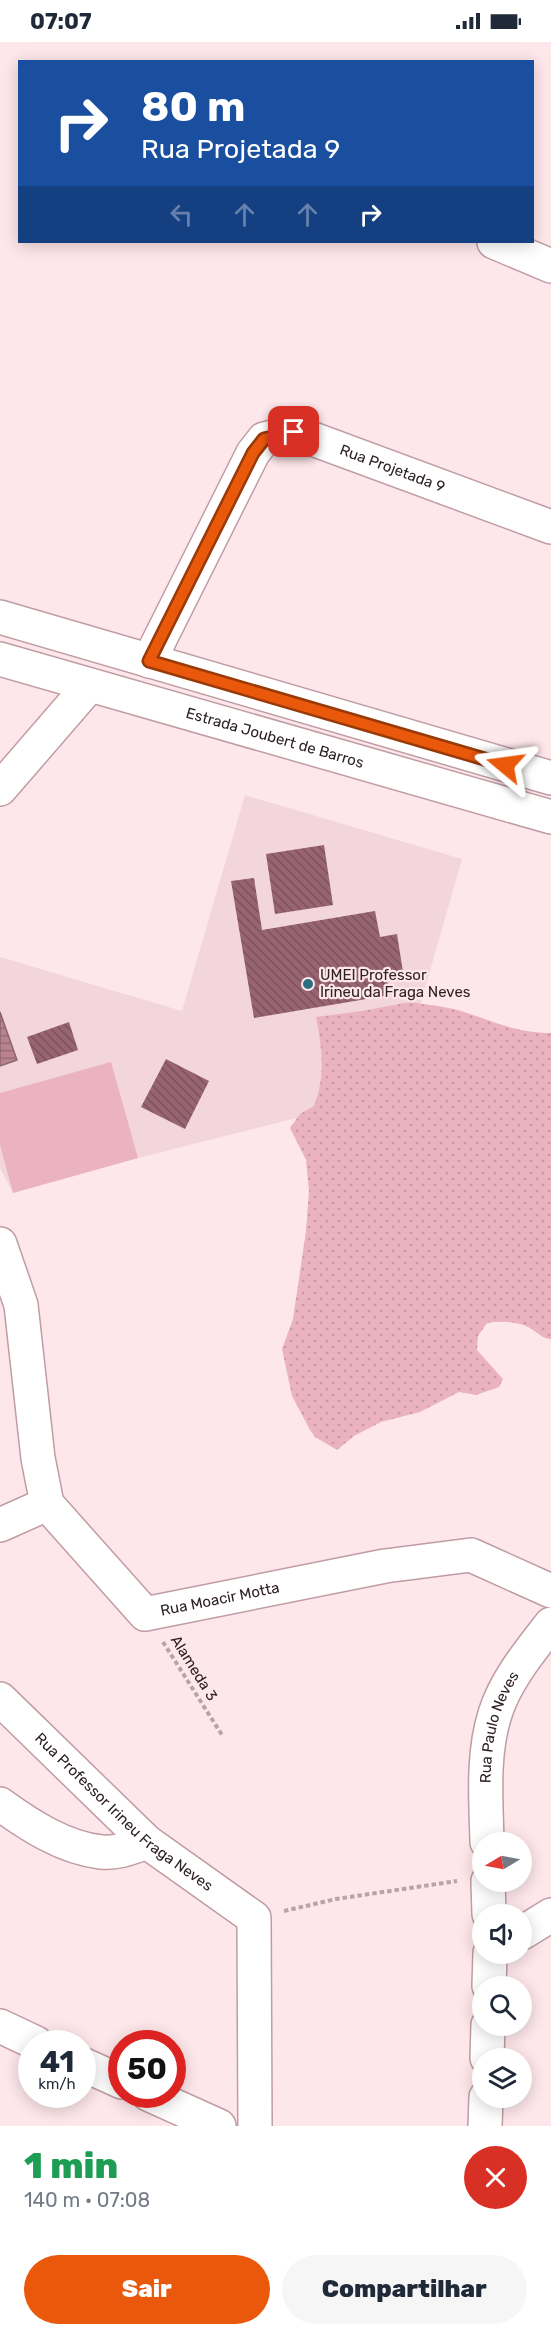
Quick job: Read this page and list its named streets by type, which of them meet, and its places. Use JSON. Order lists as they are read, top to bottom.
{
  "streets": {
    "street": [
      "Rua Projetada 9",
      "Estrada Joubert de Barros",
      "Rua Moacir Motta",
      "Rua Paulo Neves",
      "Rua Professor Irineu Fraga Neves"
    ],
    "path": ["Alameda 3"]
  },
  "crossings": [
    ["Rua Moacir Motta", "Alameda 3"]
  ],
  "places": ["UMEI Professor Irineu da Fraga Neves"],
  "north": "left",
  "page": {
    "status": "07:07",
    "turn": ["80 m", "Rua Projetada 9"],
    "speed": "41 km/h",
    "limit": "50",
    "heading": ["1 min", "140 m · 07:08"],
    "buttons": ["Sair", "Compartilhar"]
  }
}
